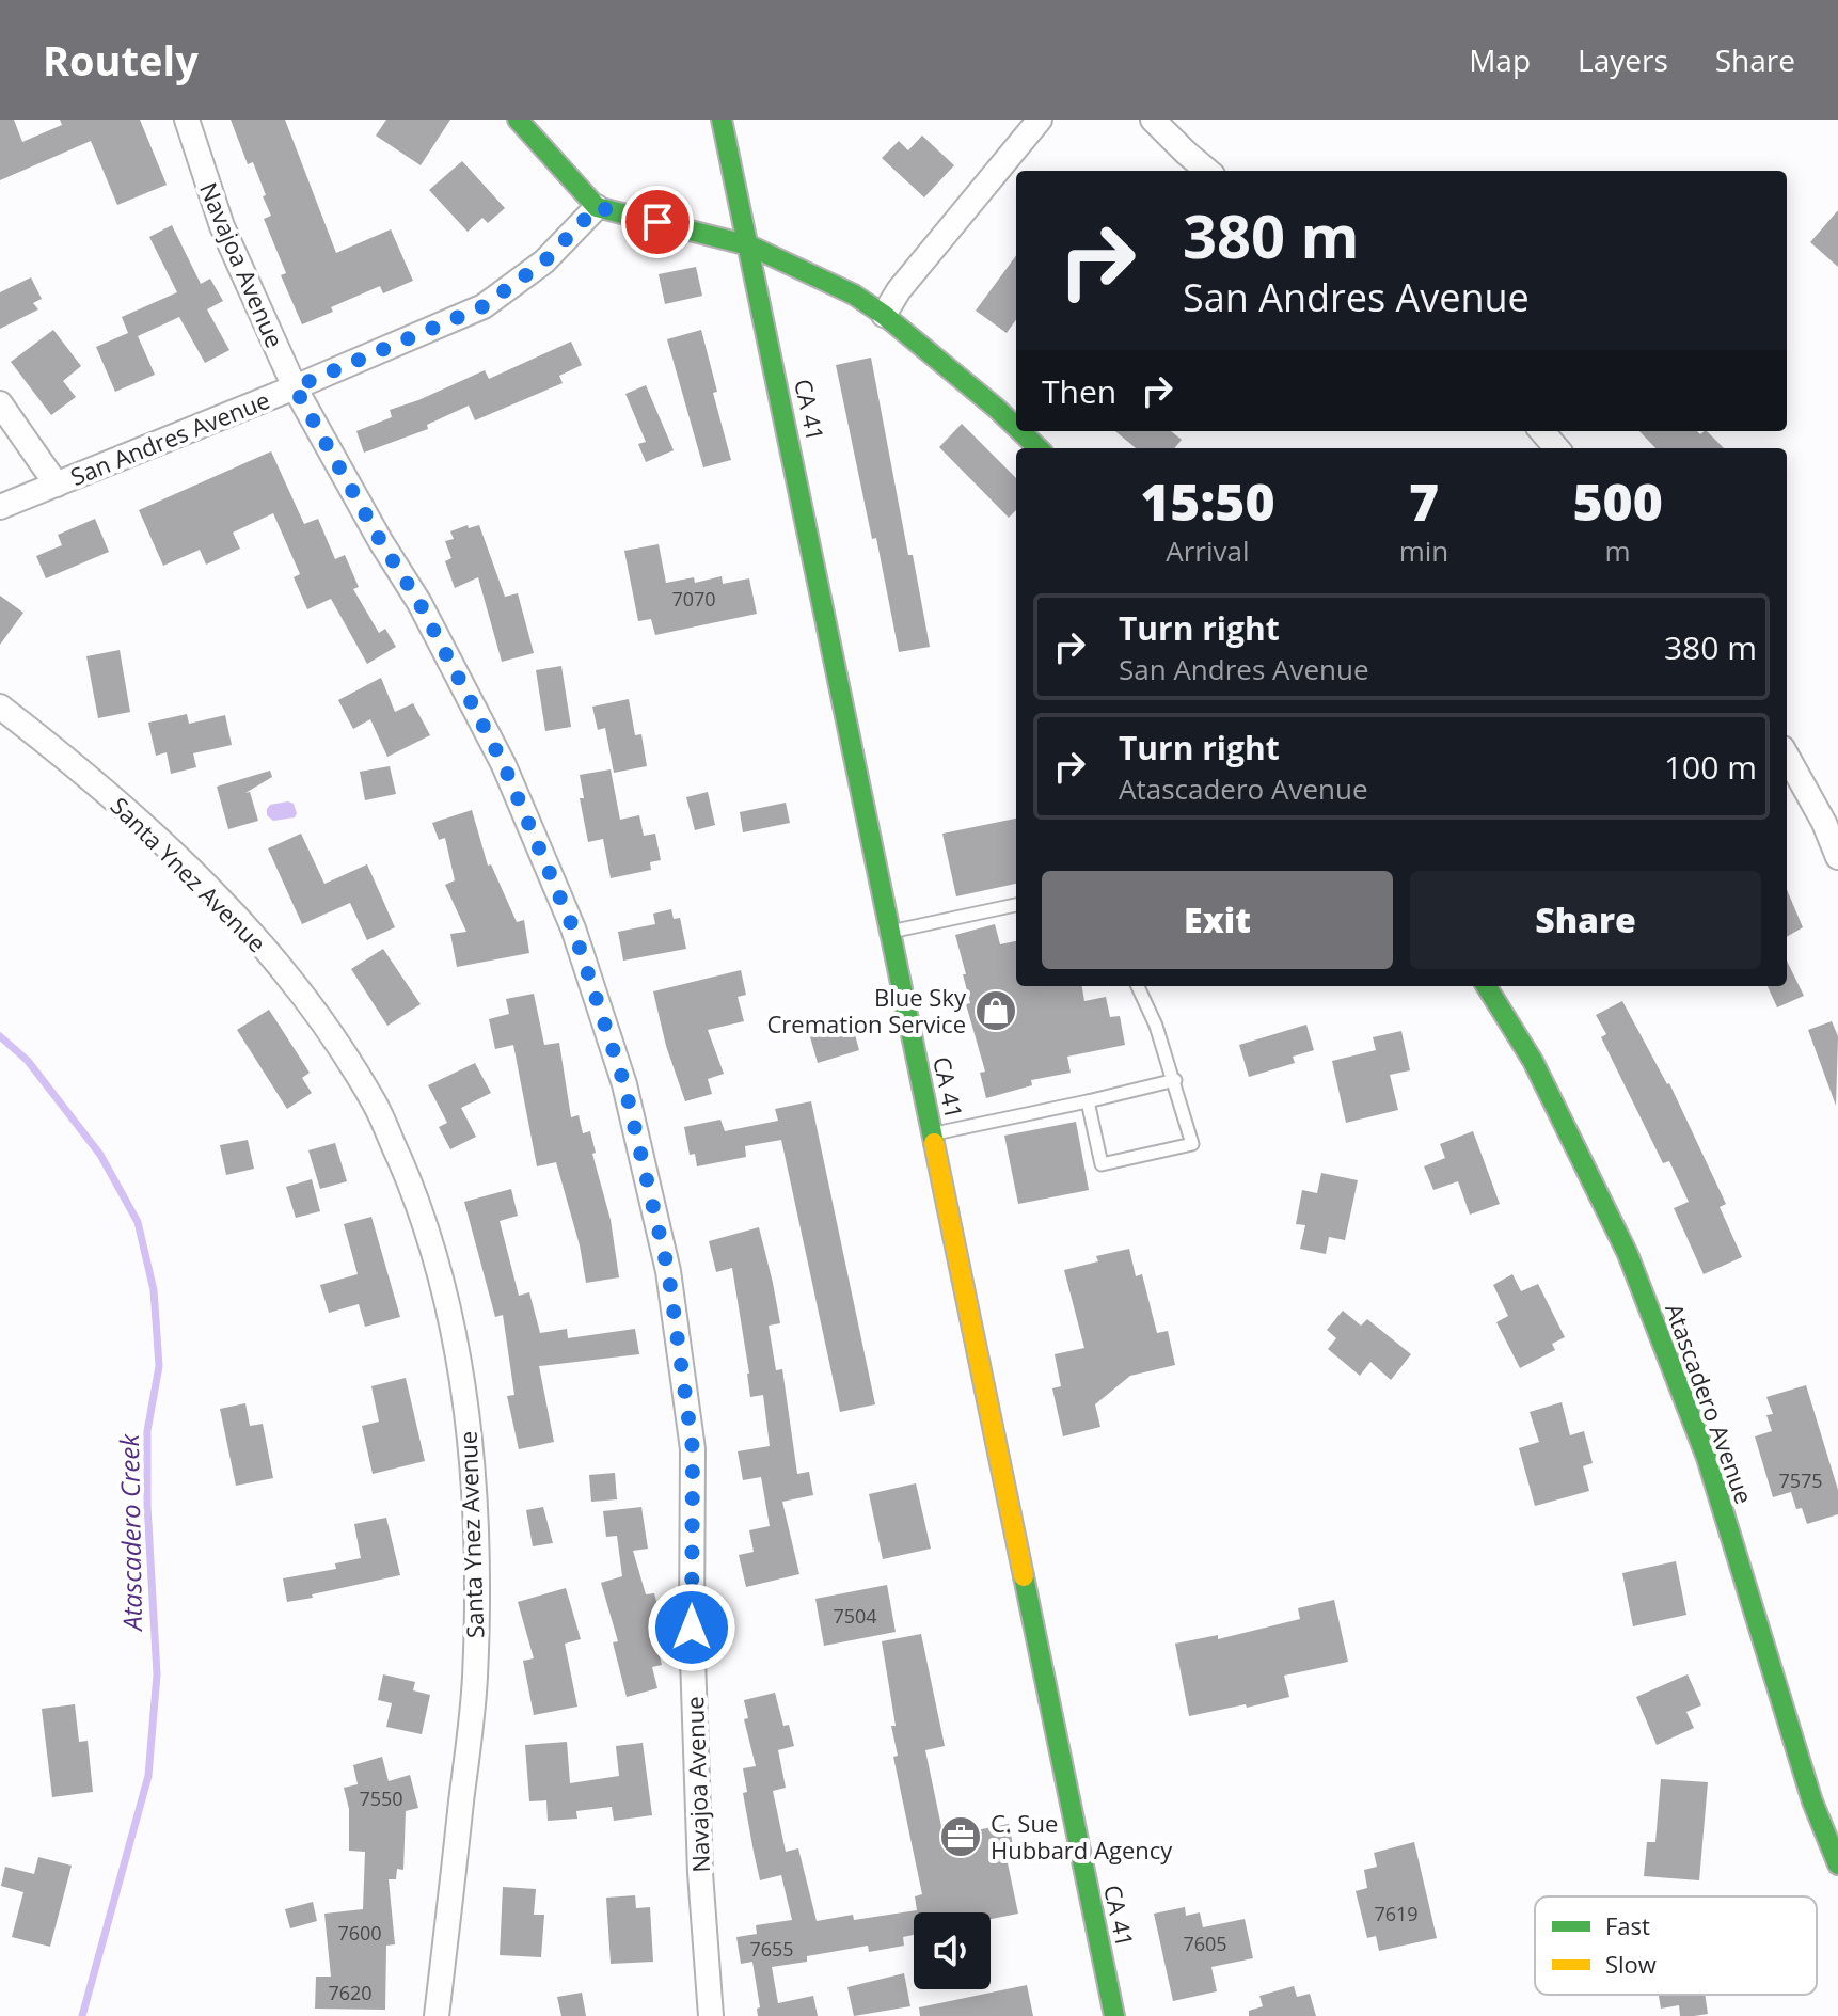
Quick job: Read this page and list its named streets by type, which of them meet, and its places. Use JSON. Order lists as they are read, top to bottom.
{
  "streets": {
    "main road": ["CA 41", "Atascadero Avenue"],
    "street": ["Navajoa Avenue", "San Andres Avenue", "Santa Ynez Avenue"]
  },
  "crossings": [
    ["Navajoa Avenue", "San Andres Avenue"]
  ],
  "water": ["Atascadero Creek"],
  "places": {
    "shop": ["Blue Sky Cremation Service"],
    "office": ["C. Sue Hubbard Agency"]
  },
  "house_numbers": [
    "7070",
    "7575",
    "7504",
    "7550",
    "7619",
    "7600",
    "7605",
    "7655",
    "7620"
  ],
  "legend": ["Fast", "Slow"],
  "page": {
    "header": "Routely",
    "nav": ["Map", "Layers", "Share"],
    "turn": ["380 m", "San Andres Avenue"],
    "then": "Then",
    "eta": [
      "15:50",
      "Arrival",
      "7",
      "min",
      "500",
      "m"
    ],
    "list": [
      {
        "name": "Turn right",
        "note": "San Andres Avenue",
        "value": "380 m"
      },
      {
        "name": "Turn right",
        "note": "Atascadero Avenue",
        "value": "100 m"
      }
    ],
    "buttons": ["Exit", "Share"]
  }
}
